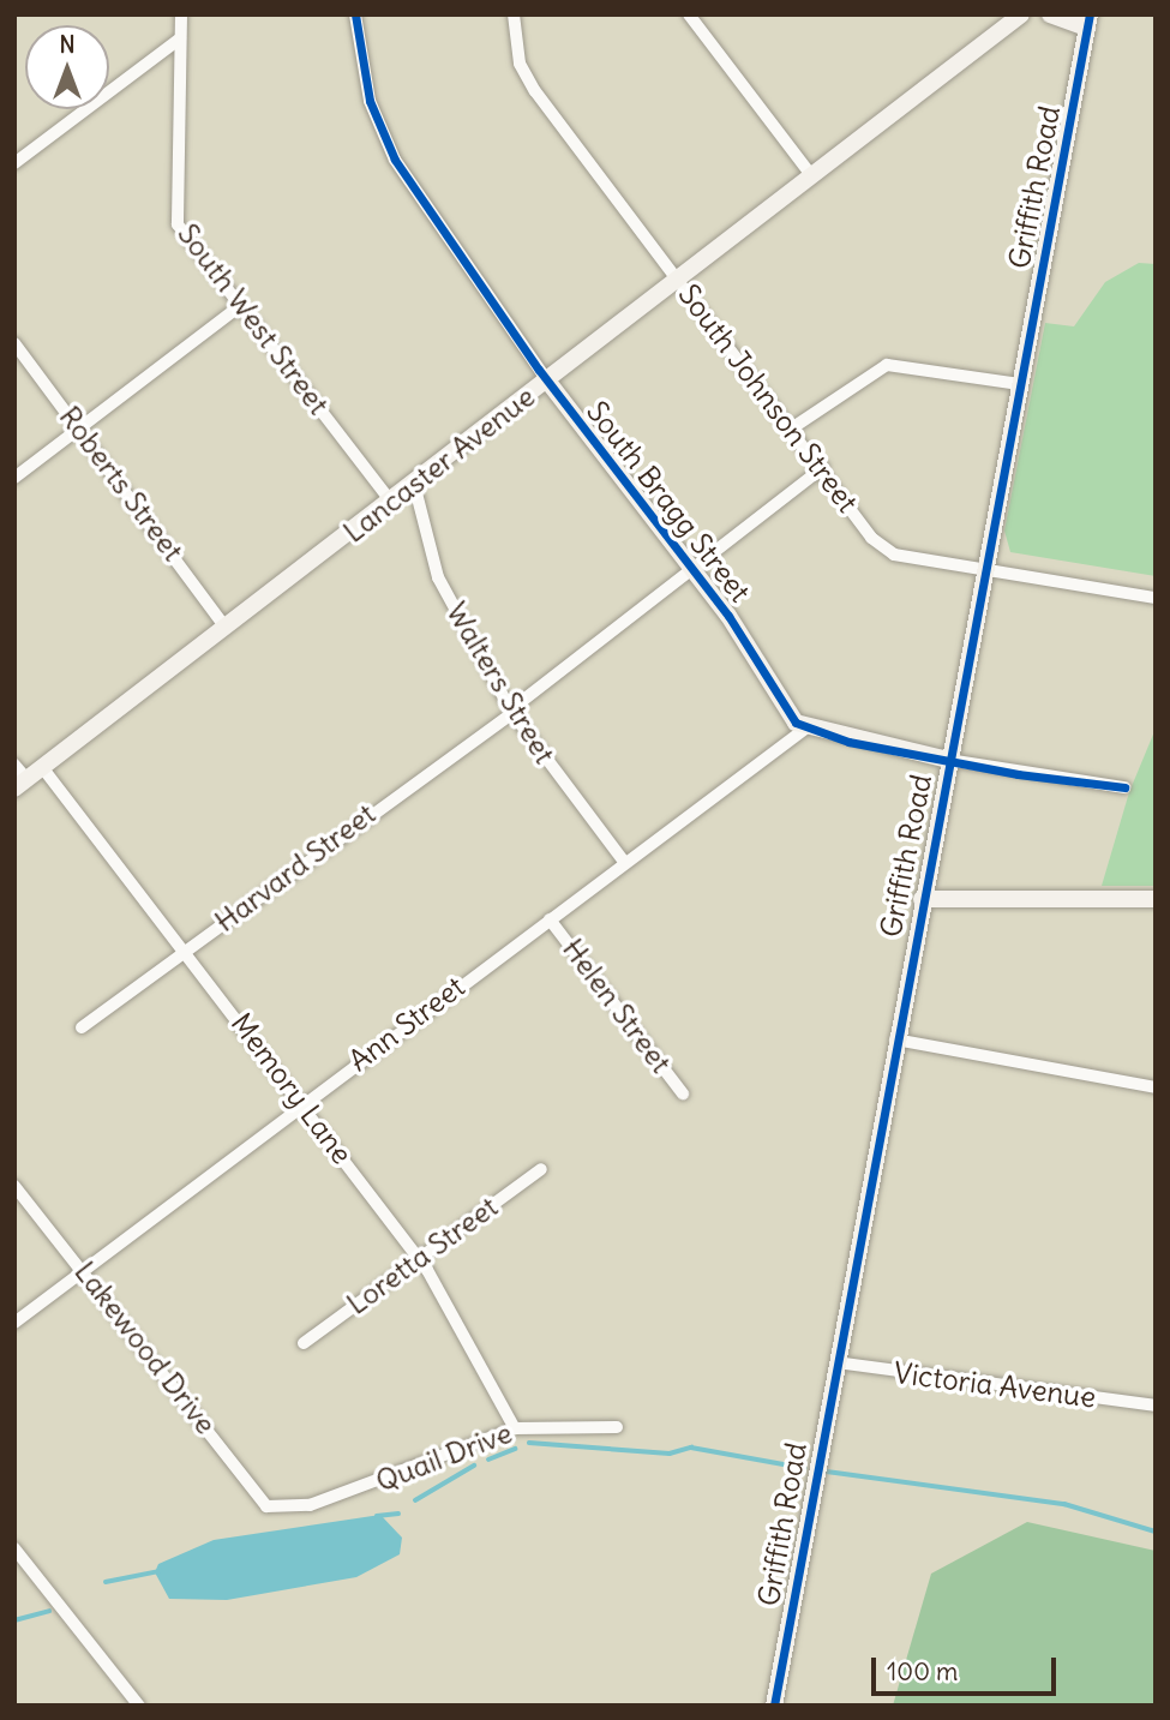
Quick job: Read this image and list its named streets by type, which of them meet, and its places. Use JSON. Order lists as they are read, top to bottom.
{
  "streets": {
    "street": [
      "Griffith Road",
      "South West Street",
      "South Johnson Street",
      "Lancaster Avenue",
      "Roberts Street",
      "South Bragg Street",
      "Walters Street",
      "Harvard Street",
      "Helen Street",
      "Ann Street",
      "Memory Lane",
      "Loretta Street",
      "Lakewood Drive",
      "Victoria Avenue",
      "Quail Drive"
    ]
  },
  "crossings": [
    ["Griffith Road", "South Johnson Street"],
    ["Griffith Road", "Victoria Avenue"],
    ["South West Street", "Lancaster Avenue"],
    ["South Johnson Street", "Lancaster Avenue"],
    ["South Johnson Street", "Harvard Street"],
    ["Lancaster Avenue", "Roberts Street"],
    ["Lancaster Avenue", "South Bragg Street"],
    ["Lancaster Avenue", "Walters Street"],
    ["Lancaster Avenue", "Memory Lane"],
    ["South Bragg Street", "Harvard Street"],
    ["South Bragg Street", "Ann Street"],
    ["Walters Street", "Harvard Street"],
    ["Walters Street", "Ann Street"],
    ["Harvard Street", "Memory Lane"],
    ["Helen Street", "Ann Street"],
    ["Ann Street", "Memory Lane"],
    ["Ann Street", "Lakewood Drive"],
    ["Memory Lane", "Loretta Street"],
    ["Memory Lane", "Quail Drive"],
    ["Lakewood Drive", "Quail Drive"]
  ],
  "scale_bar": "100 m",
  "north": "top"
}
